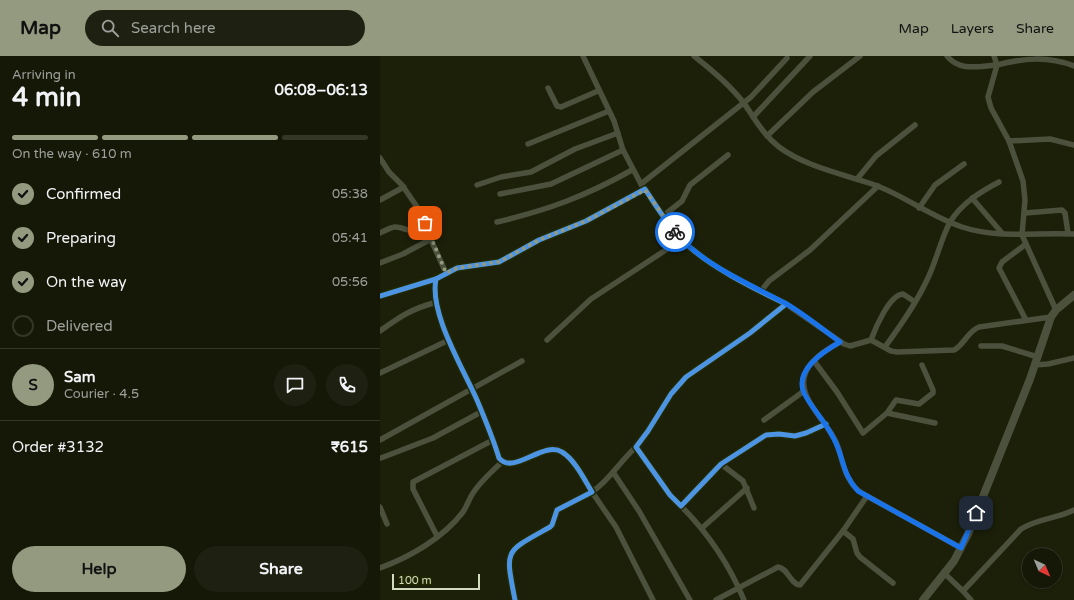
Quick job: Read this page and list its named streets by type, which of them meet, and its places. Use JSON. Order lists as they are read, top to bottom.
{
  "scale_bar": "100 m",
  "north": "bottom right",
  "page": {
    "header": "Map",
    "search": "Search here",
    "nav": ["Map", "Layers", "Share"],
    "heading": ["4 min", "Arriving in", "06:08–06:13"],
    "panel": [
      "Sam",
      "Courier · 4.5",
      "Order #3132",
      "₹615"
    ],
    "bar": "On the way · 610 m",
    "list": [
      ["Confirmed", "05:38"],
      ["Preparing", "05:41"],
      ["On the way", "05:56"],
      "Delivered"
    ],
    "round": "S",
    "buttons": ["Help", "Share"],
    "scale": "100 m"
  }
}
